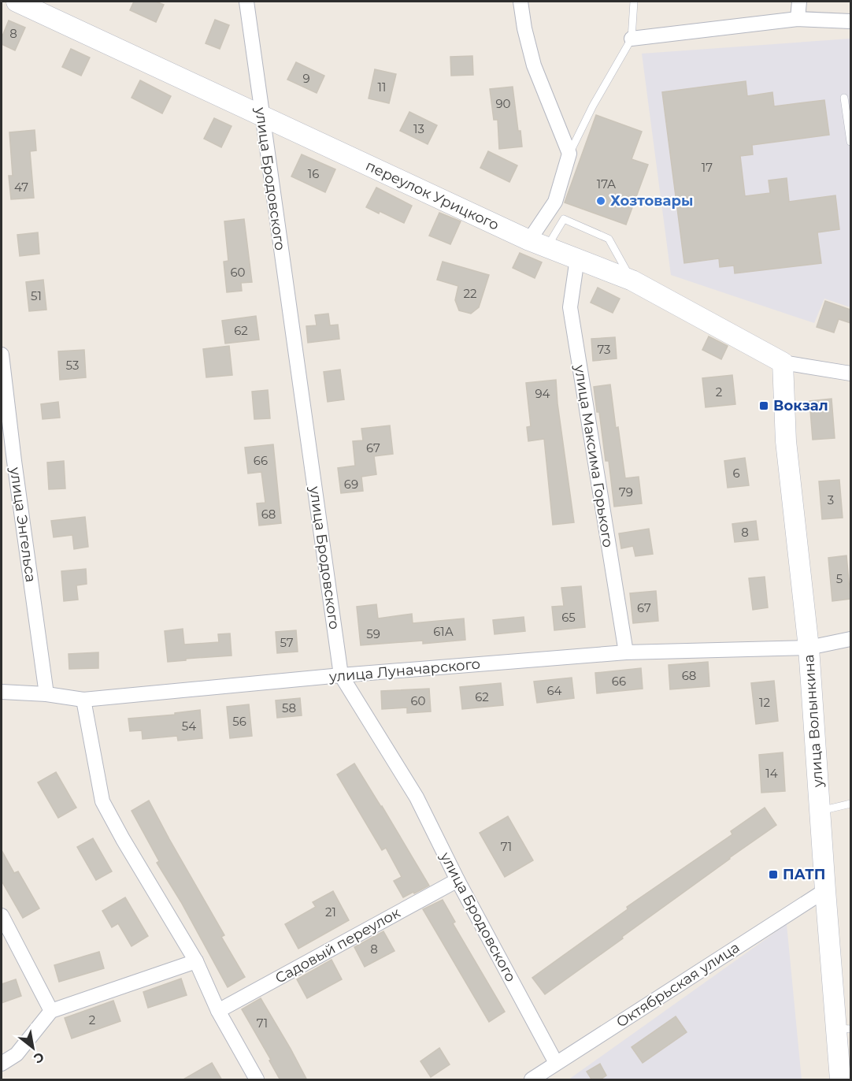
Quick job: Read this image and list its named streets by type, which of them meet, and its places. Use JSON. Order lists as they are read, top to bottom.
{
  "streets": {
    "street": [
      "улица Бродовского",
      "переулок Урицкого",
      "улица Максима Горького",
      "улица Энгельса",
      "улица Луначарского",
      "улица Волынкина",
      "Садовый переулок",
      "Октябрьская улица"
    ]
  },
  "crossings": [
    ["улица Бродовского", "переулок Урицкого"],
    ["улица Бродовского", "улица Луначарского"],
    ["улица Бродовского", "Садовый переулок"],
    ["улица Бродовского", "Октябрьская улица"],
    ["переулок Урицкого", "улица Максима Горького"],
    ["переулок Урицкого", "улица Волынкина"],
    ["улица Максима Горького", "улица Луначарского"],
    ["улица Энгельса", "улица Луначарского"],
    ["улица Луначарского", "улица Волынкина"],
    ["улица Волынкина", "Октябрьская улица"]
  ],
  "places": {
    "other": ["Хозтовары"],
    "transit": ["Вокзал", "ПАТП"]
  },
  "house_numbers": [
    "8",
    "9",
    "11",
    "90",
    "13",
    "17",
    "16",
    "17А",
    "47",
    "60",
    "22",
    "51",
    "62",
    "73",
    "53",
    "2",
    "94",
    "67",
    "66",
    "6",
    "69",
    "79",
    "3",
    "68",
    "8",
    "5",
    "67",
    "65",
    "61А",
    "59",
    "57",
    "68",
    "66",
    "64",
    "62",
    "60",
    "12",
    "58",
    "56",
    "54",
    "14",
    "71",
    "21",
    "8",
    "2",
    "71"
  ],
  "north": "bottom right"
}
